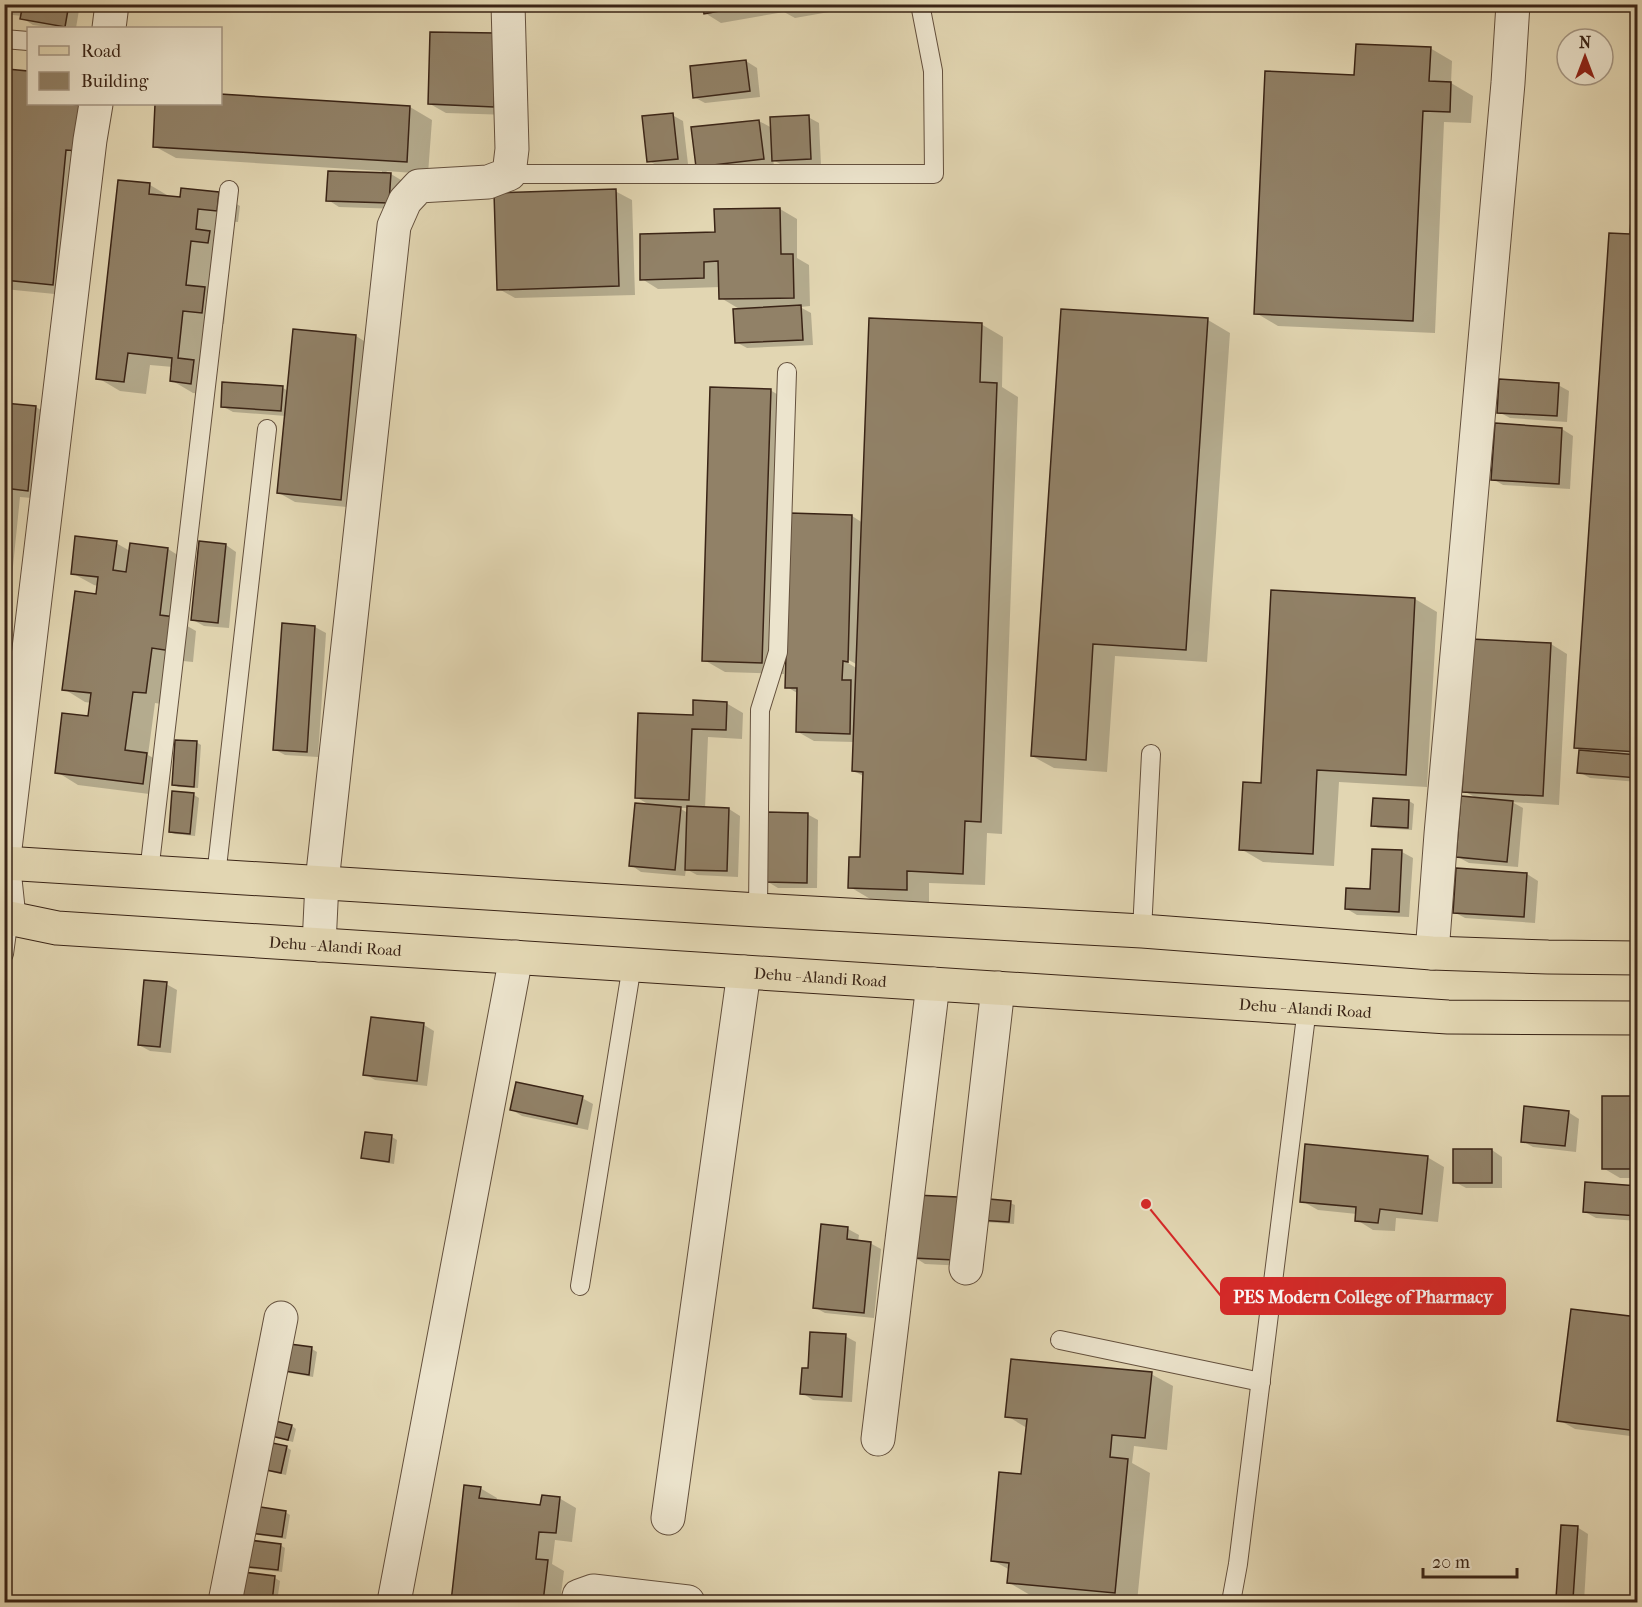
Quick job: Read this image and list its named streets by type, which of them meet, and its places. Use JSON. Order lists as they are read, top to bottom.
{
  "streets": {
    "main road": ["Dehu - Alandi Road"]
  },
  "places": ["PES Modern College of Pharmacy"],
  "legend": ["Road", "Building"],
  "scale_bar": "20 m",
  "north": "top"
}
